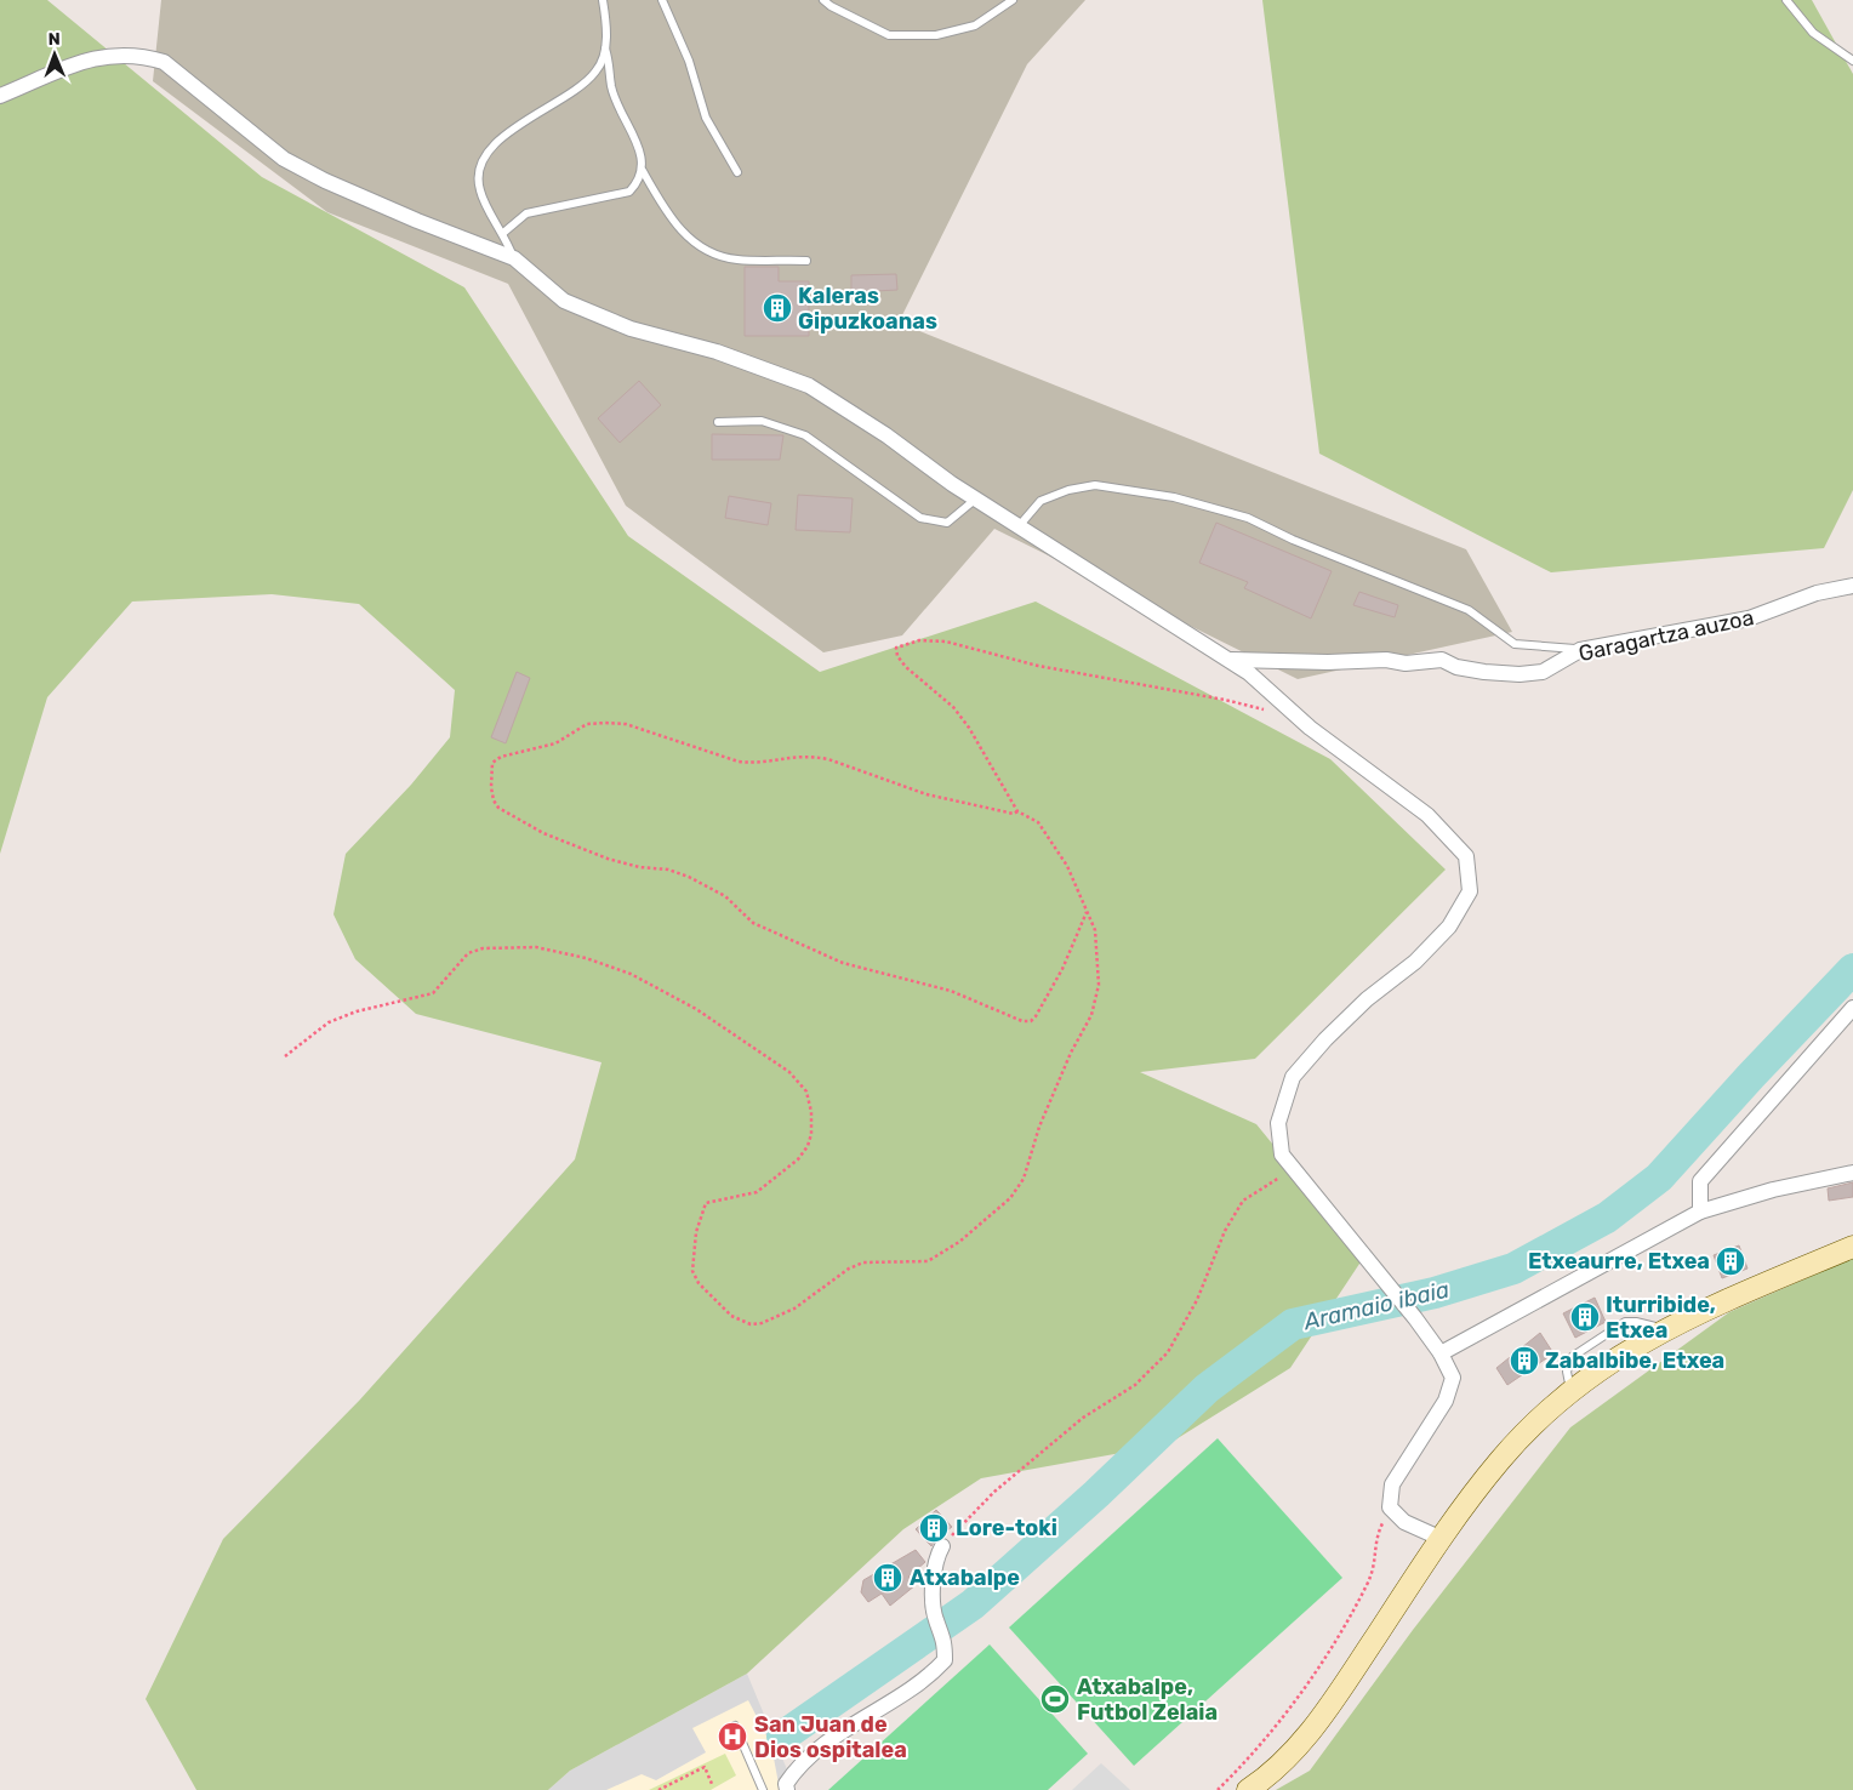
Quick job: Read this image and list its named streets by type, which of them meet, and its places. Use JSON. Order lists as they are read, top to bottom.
{
  "streets": {
    "street": ["Garagartza auzoa"]
  },
  "water": ["Aramaio ibaia"],
  "places": {
    "building": [
      "Kaleras Gipuzkoanas",
      "Etxeaurre, Etxea",
      "Iturribide, Etxea",
      "Zabalbibe, Etxea",
      "Lore-toki",
      "Atxabalpe"
    ],
    "sports": ["Atxabalpe, Futbol Zelaia"],
    "hospital": ["San Juan de Dios ospitalea"]
  },
  "north": "top"
}
